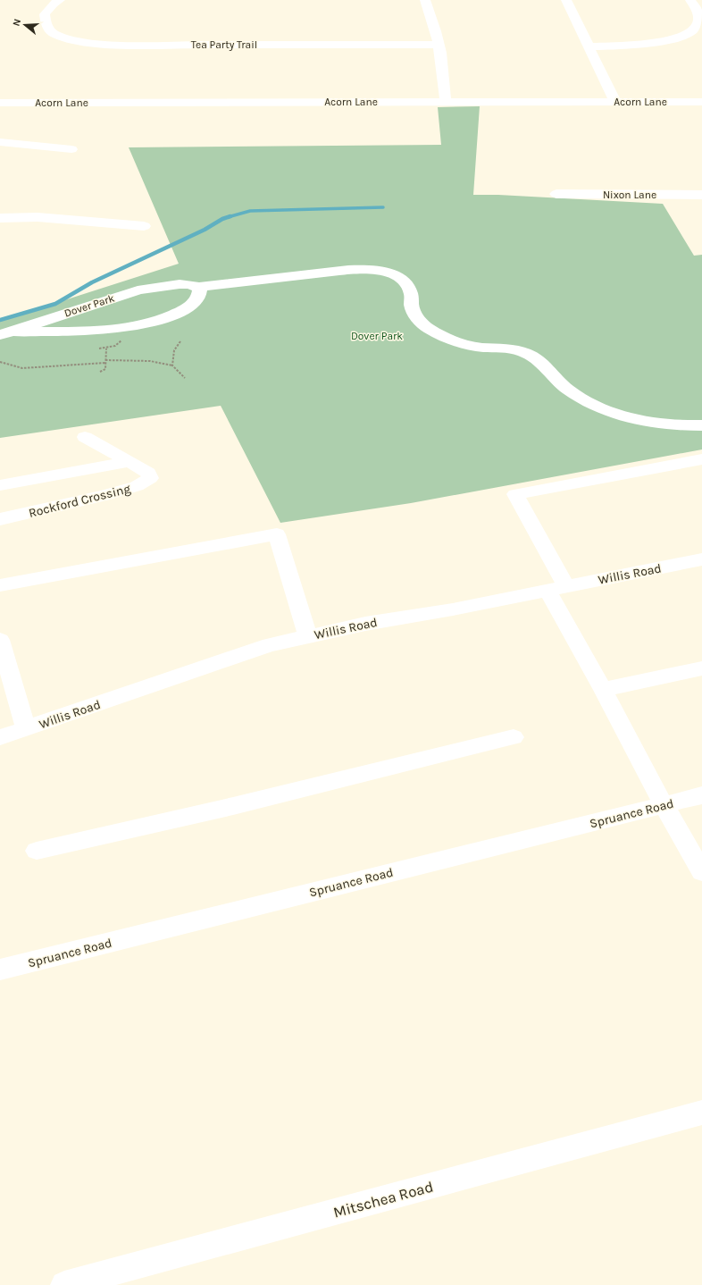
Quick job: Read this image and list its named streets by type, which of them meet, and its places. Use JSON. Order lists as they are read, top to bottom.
{
  "streets": {
    "street": [
      "Tea Party Trail",
      "Acorn Lane",
      "Nixon Lane",
      "Dover Park",
      "Rockford Crossing",
      "Willis Road",
      "Spruance Road",
      "Mitschea Road"
    ]
  },
  "parks": ["Dover Park"],
  "north": "left"
}
